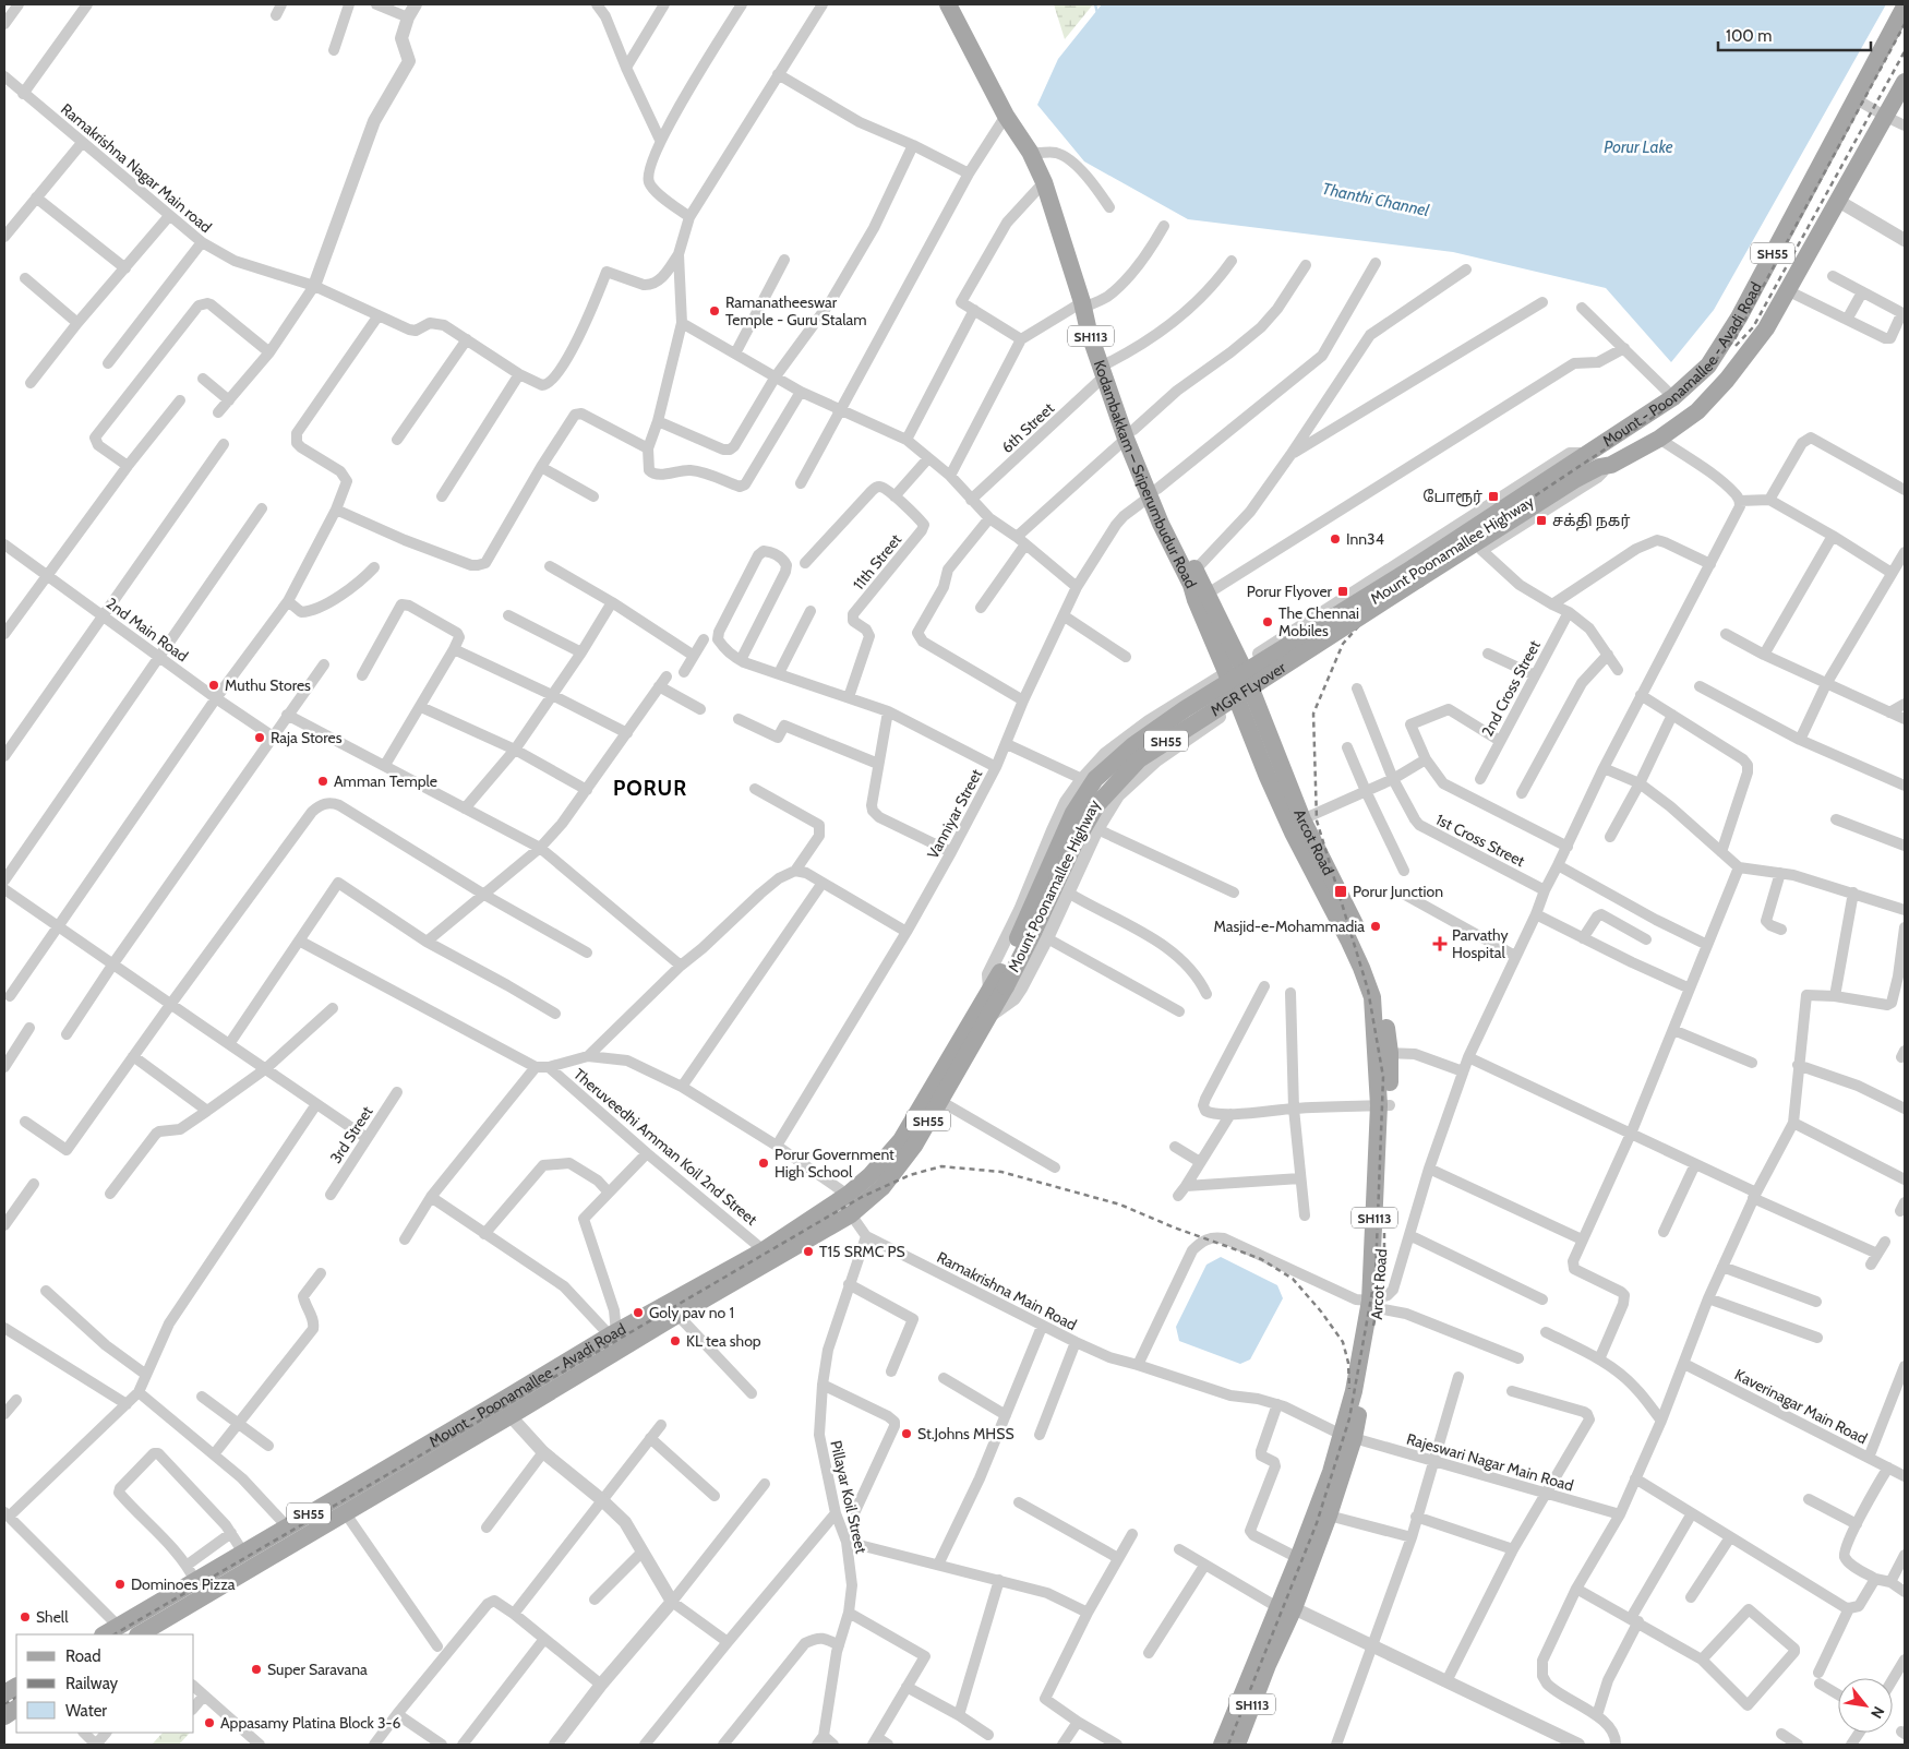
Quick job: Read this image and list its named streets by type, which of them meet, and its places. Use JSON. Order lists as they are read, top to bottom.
{
  "streets": {
    "main road": [
      "SH55",
      "SH113",
      "Mount - Poonamallee - Avadi Road",
      "Kodambakkam – Sriperumbudur Road",
      "MGR FLyover",
      "Arcot Road"
    ],
    "street": [
      "Ramakrishna Nagar Main road",
      "6th Street",
      "Mount Poonamallee Highway",
      "11th Street",
      "2nd Main Road",
      "2nd Cross Street",
      "Vanniyar Street",
      "1st Cross Street",
      "3rd Street",
      "Theruveedhi Amman Koil 2nd Street",
      "Ramakrishna Main Road",
      "Kaverinagar Main Road",
      "Rajeswari Nagar Main Road",
      "Pillayar Koil Street"
    ]
  },
  "crossings": [
    ["Mount - Poonamallee - Avadi Road", "Mount Poonamallee Highway"],
    ["Mount - Poonamallee - Avadi Road", "MGR FLyover"],
    ["Mount - Poonamallee - Avadi Road", "Theruveedhi Amman Koil 2nd Street"],
    ["6th Street", "Kodambakkam – Sriperumbudur Road"],
    ["Kodambakkam – Sriperumbudur Road", "Mount Poonamallee Highway"],
    ["Kodambakkam – Sriperumbudur Road", "Vanniyar Street"],
    ["Kodambakkam – Sriperumbudur Road", "Arcot Road"],
    ["Mount Poonamallee Highway", "MGR FLyover"],
    ["Mount Poonamallee Highway", "Arcot Road"],
    ["Arcot Road", "Rajeswari Nagar Main Road"],
    ["Ramakrishna Main Road", "Rajeswari Nagar Main Road"],
    ["Ramakrishna Main Road", "Pillayar Koil Street"]
  ],
  "districts": ["PORUR"],
  "water": ["Porur Lake", "Thanthi Channel"],
  "places": {
    "other": [
      "Ramanatheeswar Temple - Guru Stalam",
      "Inn34",
      "The Chennai Mobiles",
      "Muthu Stores",
      "Raja Stores",
      "Amman Temple",
      "Masjid-e-Mohammadia",
      "Porur Government High School",
      "T15 SRMC PS",
      "Goly pav no 1",
      "KL tea shop",
      "St.Johns MHSS",
      "Dominoes Pizza",
      "Shell",
      "Super Saravana",
      "Appasamy Platina Block 3-6"
    ],
    "transit": [
      "போரூர்",
      "சக்தி நகர்",
      "Porur Flyover",
      "Porur Junction"
    ],
    "health": ["Parvathy Hospital"]
  },
  "legend": ["Road", "Railway", "Water"],
  "scale_bar": "100 m",
  "north": "bottom right"
}
